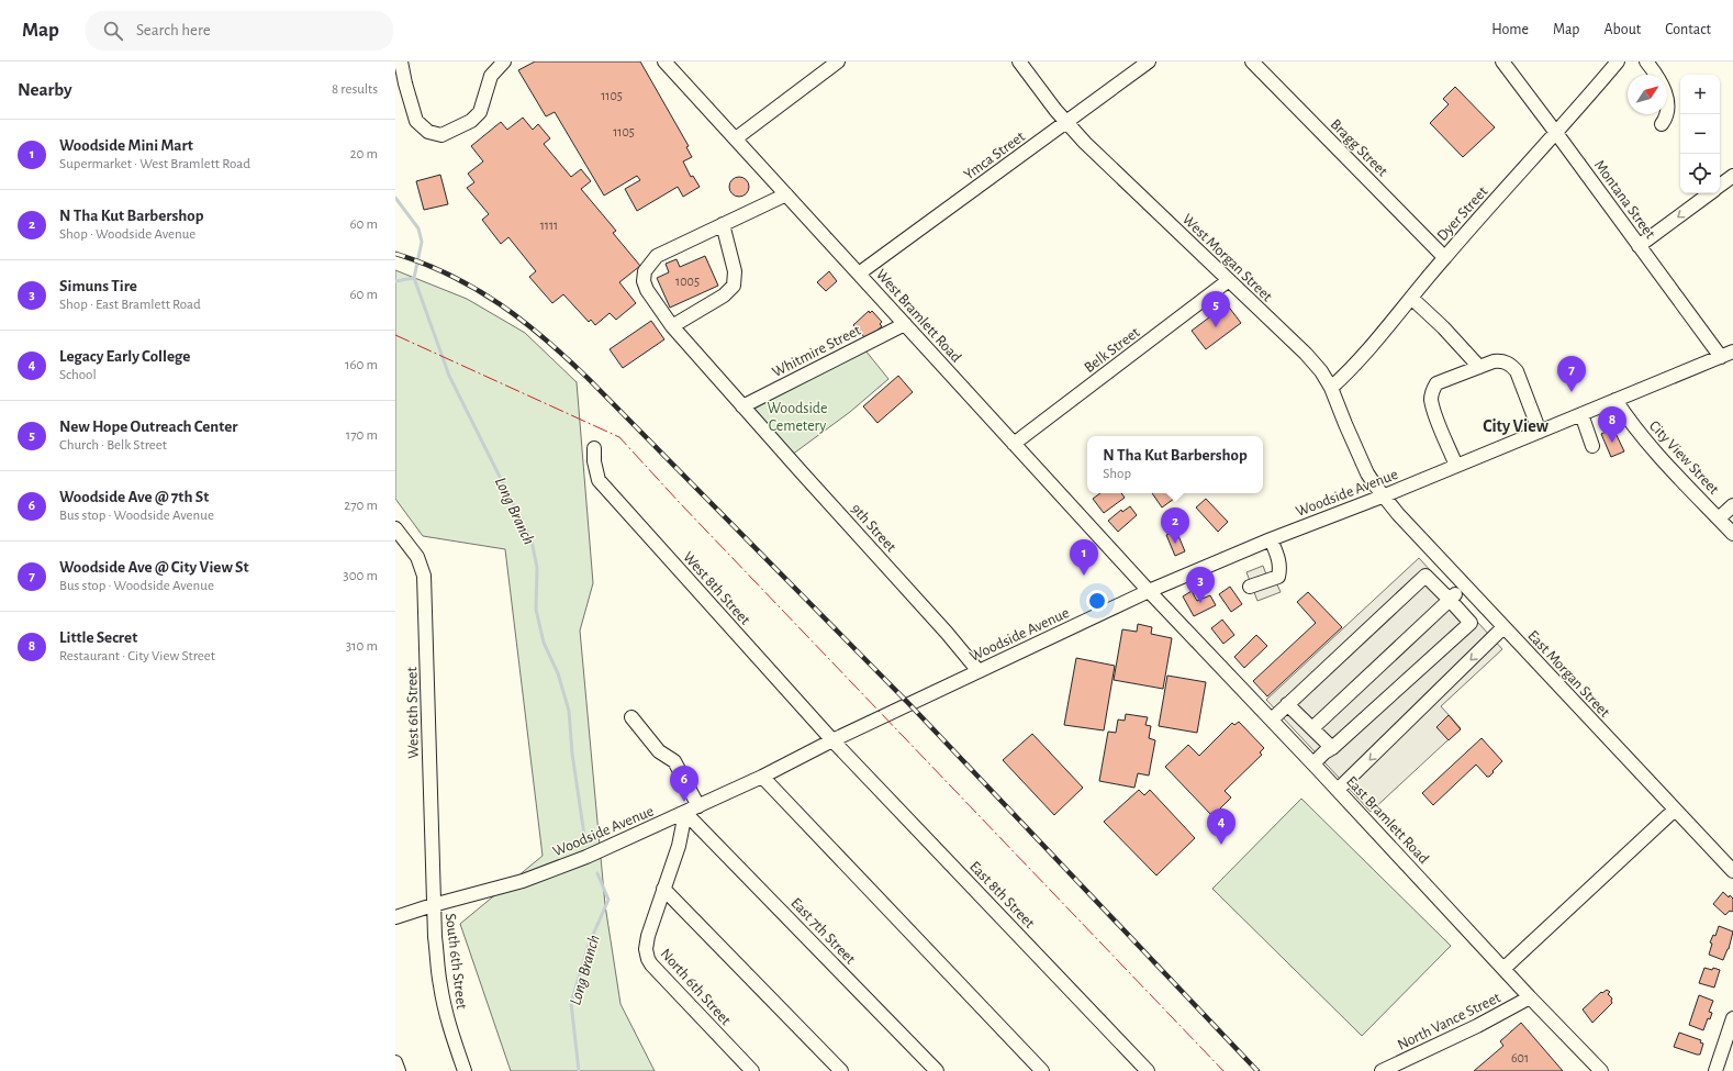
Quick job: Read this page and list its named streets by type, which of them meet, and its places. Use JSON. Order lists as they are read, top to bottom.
{
  "streets": {
    "street": [
      "Bragg Street",
      "Ymca Street",
      "Montana Street",
      "Dyer Street",
      "West Morgan Street",
      "West Bramlett Road",
      "Belk Street",
      "Whitmire Street",
      "City View Street",
      "Woodside Avenue",
      "9th Street",
      "West 8th Street",
      "East Morgan Street",
      "West 6th Street",
      "East Bramlett Road",
      "East 8th Street",
      "East 7th Street",
      "South 6th Street",
      "North 6th Street",
      "North Vance Street"
    ]
  },
  "crossings": [
    ["Bragg Street", "Dyer Street"],
    ["Ymca Street", "West Morgan Street"],
    ["Ymca Street", "West Bramlett Road"],
    ["Montana Street", "Dyer Street"],
    ["Montana Street", "Woodside Avenue"],
    ["Dyer Street", "West Morgan Street"],
    ["West Morgan Street", "Belk Street"],
    ["West Morgan Street", "Woodside Avenue"],
    ["West Morgan Street", "East Morgan Street"],
    ["West Bramlett Road", "Belk Street"],
    ["West Bramlett Road", "Whitmire Street"],
    ["West Bramlett Road", "Woodside Avenue"],
    ["West Bramlett Road", "9th Street"],
    ["West Bramlett Road", "East Bramlett Road"],
    ["Whitmire Street", "9th Street"],
    ["City View Street", "Woodside Avenue"],
    ["Woodside Avenue", "9th Street"],
    ["Woodside Avenue", "West 8th Street"],
    ["Woodside Avenue", "East Morgan Street"],
    ["Woodside Avenue", "West 6th Street"],
    ["Woodside Avenue", "East Bramlett Road"],
    ["Woodside Avenue", "East 8th Street"],
    ["Woodside Avenue", "East 7th Street"],
    ["Woodside Avenue", "South 6th Street"],
    ["Woodside Avenue", "North 6th Street"],
    ["West 8th Street", "East 8th Street"],
    ["West 6th Street", "South 6th Street"],
    ["East Bramlett Road", "North Vance Street"],
    ["East 7th Street", "North 6th Street"]
  ],
  "districts": ["City View"],
  "water": ["Long Branch"],
  "parks": ["Woodside Cemetery"],
  "house_numbers": [
    "1105",
    "1105",
    "1111",
    "1005",
    "601"
  ],
  "north": "top right",
  "page": {
    "header": "Map",
    "search": "Search here",
    "nav": [
      "Home",
      "Map",
      "About",
      "Contact"
    ],
    "heading": ["Nearby", "8 results"],
    "map_buttons": ["+", "−"],
    "list": [
      {
        "mark": "1",
        "name": "Woodside Mini Mart",
        "note": "Supermarket · West Bramlett Road",
        "value": "20 m"
      },
      {
        "mark": "2",
        "name": "N Tha Kut Barbershop",
        "note": "Shop · Woodside Avenue",
        "value": "60 m"
      },
      {
        "mark": "3",
        "name": "Simuns Tire",
        "note": "Shop · East Bramlett Road",
        "value": "60 m"
      },
      {
        "mark": "4",
        "name": "Legacy Early College",
        "note": "School",
        "value": "160 m"
      },
      {
        "mark": "5",
        "name": "New Hope Outreach Center",
        "note": "Church · Belk Street",
        "value": "170 m"
      },
      {
        "mark": "6",
        "name": "Woodside Ave @ 7th St",
        "note": "Bus stop · Woodside Avenue",
        "value": "270 m"
      },
      {
        "mark": "7",
        "name": "Woodside Ave @ City View St",
        "note": "Bus stop · Woodside Avenue",
        "value": "300 m"
      },
      {
        "mark": "8",
        "name": "Little Secret",
        "note": "Restaurant · City View Street",
        "value": "310 m"
      }
    ],
    "pins": [
      "5",
      "7",
      "8",
      "2",
      "1",
      "3",
      "6",
      "4"
    ],
    "popup": ["N Tha Kut Barbershop", "Shop"]
  }
}
